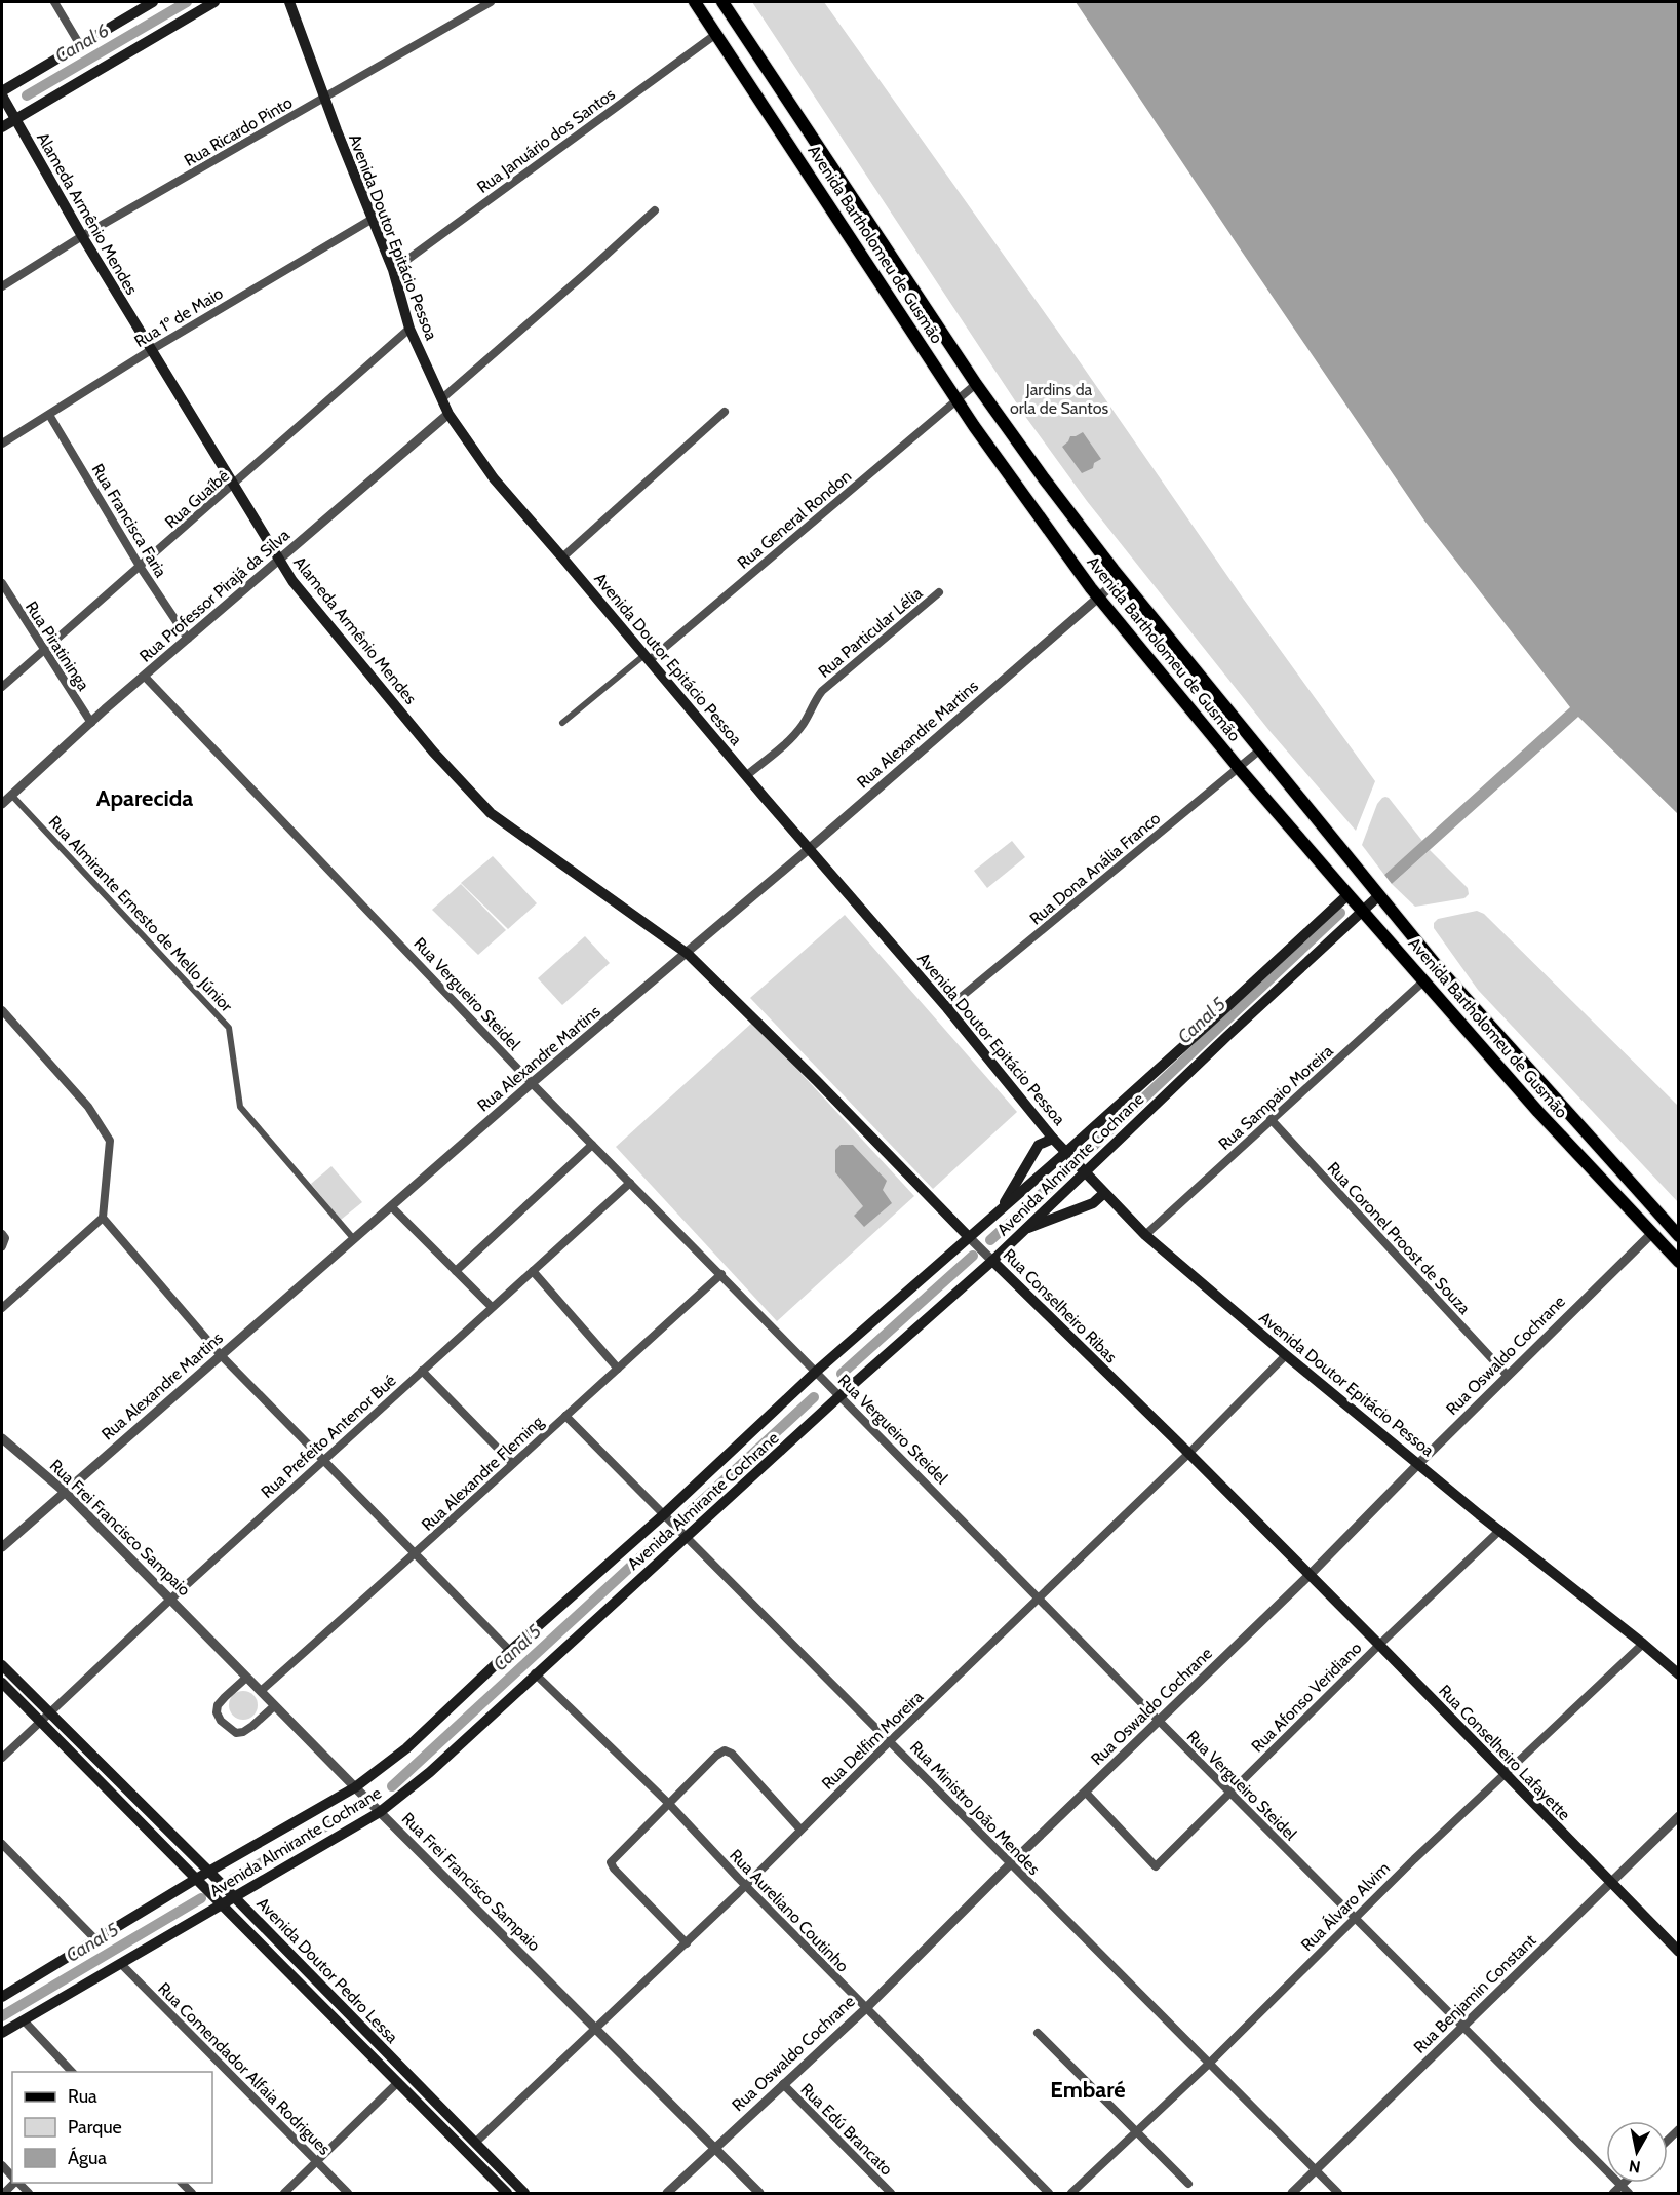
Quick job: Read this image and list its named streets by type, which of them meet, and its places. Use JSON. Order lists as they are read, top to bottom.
{
  "streets": {
    "main road": [
      "Alameda Armênio Mendes",
      "Avenida Doutor Epitácio Pessoa",
      "Avenida Bartholomeu de Gusmão",
      "Avenida Almirante Cochrane",
      "Rua Conselheiro Ribas",
      "Rua Conselheiro Lafayette",
      "Avenida Doutor Pedro Lessa"
    ],
    "street": [
      "Rua Ricardo Pinto",
      "Rua Januário dos Santos",
      "Rua 1º de Maio",
      "Rua Guaíbê",
      "Rua General Rondon",
      "Rua Francisca Faria",
      "Rua Professor Pirajá da Silva",
      "Rua Particular Lélia",
      "Rua Piratininga",
      "Rua Alexandre Martins",
      "Rua Dona Anália Franco",
      "Rua Almirante Ernesto de Mello Júnior",
      "Rua Vergueiro Steidel",
      "Rua Sampaio Moreira",
      "Rua Coronel Proost de Souza",
      "Rua Oswaldo Cochrane",
      "Rua Prefeito Antenor Bué",
      "Rua Alexandre Fleming",
      "Rua Frei Francisco Sampaio",
      "Rua Afonso Veridiano",
      "Rua Delfim Moreira",
      "Rua Ministro João Mendes",
      "Rua Álvaro Alvim",
      "Rua Aureliano Coutinho",
      "Rua Benjamin Constant",
      "Rua Comendador Alfaia Rodrigues",
      "Rua Edú Brancato"
    ]
  },
  "crossings": [
    ["Rua Ricardo Pinto", "Alameda Armênio Mendes"],
    ["Rua Ricardo Pinto", "Avenida Doutor Epitácio Pessoa"],
    ["Rua Januário dos Santos", "Avenida Doutor Epitácio Pessoa"],
    ["Rua Januário dos Santos", "Avenida Bartholomeu de Gusmão"],
    ["Alameda Armênio Mendes", "Rua 1º de Maio"],
    ["Alameda Armênio Mendes", "Rua Guaíbê"],
    ["Alameda Armênio Mendes", "Rua Professor Pirajá da Silva"],
    ["Alameda Armênio Mendes", "Rua Alexandre Martins"],
    ["Alameda Armênio Mendes", "Rua Conselheiro Ribas"],
    ["Avenida Doutor Epitácio Pessoa", "Rua 1º de Maio"],
    ["Avenida Doutor Epitácio Pessoa", "Rua Guaíbê"],
    ["Avenida Doutor Epitácio Pessoa", "Rua General Rondon"],
    ["Avenida Doutor Epitácio Pessoa", "Rua Professor Pirajá da Silva"],
    ["Avenida Doutor Epitácio Pessoa", "Rua Particular Lélia"],
    ["Avenida Doutor Epitácio Pessoa", "Rua Alexandre Martins"],
    ["Avenida Doutor Epitácio Pessoa", "Rua Dona Anália Franco"],
    ["Avenida Doutor Epitácio Pessoa", "Rua Sampaio Moreira"],
    ["Avenida Doutor Epitácio Pessoa", "Avenida Almirante Cochrane"],
    ["Avenida Doutor Epitácio Pessoa", "Rua Oswaldo Cochrane"],
    ["Avenida Doutor Epitácio Pessoa", "Rua Afonso Veridiano"],
    ["Avenida Doutor Epitácio Pessoa", "Rua Delfim Moreira"],
    ["Avenida Doutor Epitácio Pessoa", "Rua Álvaro Alvim"],
    ["Avenida Bartholomeu de Gusmão", "Rua General Rondon"],
    ["Avenida Bartholomeu de Gusmão", "Rua Alexandre Martins"],
    ["Avenida Bartholomeu de Gusmão", "Rua Dona Anália Franco"],
    ["Avenida Bartholomeu de Gusmão", "Rua Sampaio Moreira"],
    ["Avenida Bartholomeu de Gusmão", "Avenida Almirante Cochrane"],
    ["Avenida Bartholomeu de Gusmão", "Rua Oswaldo Cochrane"],
    ["Rua 1º de Maio", "Rua Francisca Faria"],
    ["Rua Guaíbê", "Rua Francisca Faria"],
    ["Rua Guaíbê", "Rua Piratininga"],
    ["Rua Francisca Faria", "Rua Professor Pirajá da Silva"],
    ["Rua Professor Pirajá da Silva", "Rua Piratininga"],
    ["Rua Professor Pirajá da Silva", "Rua Almirante Ernesto de Mello Júnior"],
    ["Rua Professor Pirajá da Silva", "Rua Vergueiro Steidel"],
    ["Rua Alexandre Martins", "Rua Almirante Ernesto de Mello Júnior"],
    ["Rua Alexandre Martins", "Rua Vergueiro Steidel"],
    ["Rua Alexandre Martins", "Rua Conselheiro Ribas"],
    ["Rua Alexandre Martins", "Rua Frei Francisco Sampaio"],
    ["Rua Vergueiro Steidel", "Avenida Almirante Cochrane"],
    ["Rua Vergueiro Steidel", "Rua Oswaldo Cochrane"],
    ["Rua Vergueiro Steidel", "Rua Prefeito Antenor Bué"],
    ["Rua Vergueiro Steidel", "Rua Alexandre Fleming"],
    ["Rua Vergueiro Steidel", "Rua Afonso Veridiano"],
    ["Rua Vergueiro Steidel", "Rua Delfim Moreira"],
    ["Rua Vergueiro Steidel", "Rua Álvaro Alvim"],
    ["Rua Vergueiro Steidel", "Rua Benjamin Constant"],
    ["Rua Sampaio Moreira", "Rua Coronel Proost de Souza"],
    ["Avenida Almirante Cochrane", "Rua Conselheiro Ribas"],
    ["Avenida Almirante Cochrane", "Rua Frei Francisco Sampaio"],
    ["Avenida Almirante Cochrane", "Rua Ministro João Mendes"],
    ["Avenida Almirante Cochrane", "Rua Aureliano Coutinho"],
    ["Avenida Almirante Cochrane", "Avenida Doutor Pedro Lessa"],
    ["Avenida Almirante Cochrane", "Rua Comendador Alfaia Rodrigues"],
    ["Rua Coronel Proost de Souza", "Rua Oswaldo Cochrane"],
    ["Rua Conselheiro Ribas", "Rua Oswaldo Cochrane"],
    ["Rua Conselheiro Ribas", "Rua Delfim Moreira"],
    ["Rua Conselheiro Ribas", "Rua Conselheiro Lafayette"],
    ["Rua Oswaldo Cochrane", "Rua Frei Francisco Sampaio"],
    ["Rua Oswaldo Cochrane", "Rua Afonso Veridiano"],
    ["Rua Oswaldo Cochrane", "Rua Conselheiro Lafayette"],
    ["Rua Oswaldo Cochrane", "Rua Ministro João Mendes"],
    ["Rua Oswaldo Cochrane", "Rua Aureliano Coutinho"],
    ["Rua Oswaldo Cochrane", "Rua Edú Brancato"],
    ["Rua Prefeito Antenor Bué", "Rua Frei Francisco Sampaio"],
    ["Rua Prefeito Antenor Bué", "Avenida Doutor Pedro Lessa"],
    ["Rua Alexandre Fleming", "Rua Frei Francisco Sampaio"],
    ["Rua Alexandre Fleming", "Rua Ministro João Mendes"],
    ["Rua Frei Francisco Sampaio", "Rua Delfim Moreira"],
    ["Rua Afonso Veridiano", "Rua Conselheiro Lafayette"],
    ["Rua Delfim Moreira", "Rua Ministro João Mendes"],
    ["Rua Delfim Moreira", "Rua Aureliano Coutinho"],
    ["Rua Delfim Moreira", "Avenida Doutor Pedro Lessa"],
    ["Rua Conselheiro Lafayette", "Rua Álvaro Alvim"],
    ["Rua Conselheiro Lafayette", "Rua Benjamin Constant"],
    ["Rua Ministro João Mendes", "Rua Álvaro Alvim"],
    ["Rua Ministro João Mendes", "Rua Benjamin Constant"]
  ],
  "districts": ["Aparecida", "Embaré"],
  "water": ["Canal 6", "Canal 5"],
  "parks": ["Jardins da orla de Santos"],
  "legend": ["Rua", "Parque", "Água"],
  "north": "bottom"
}
